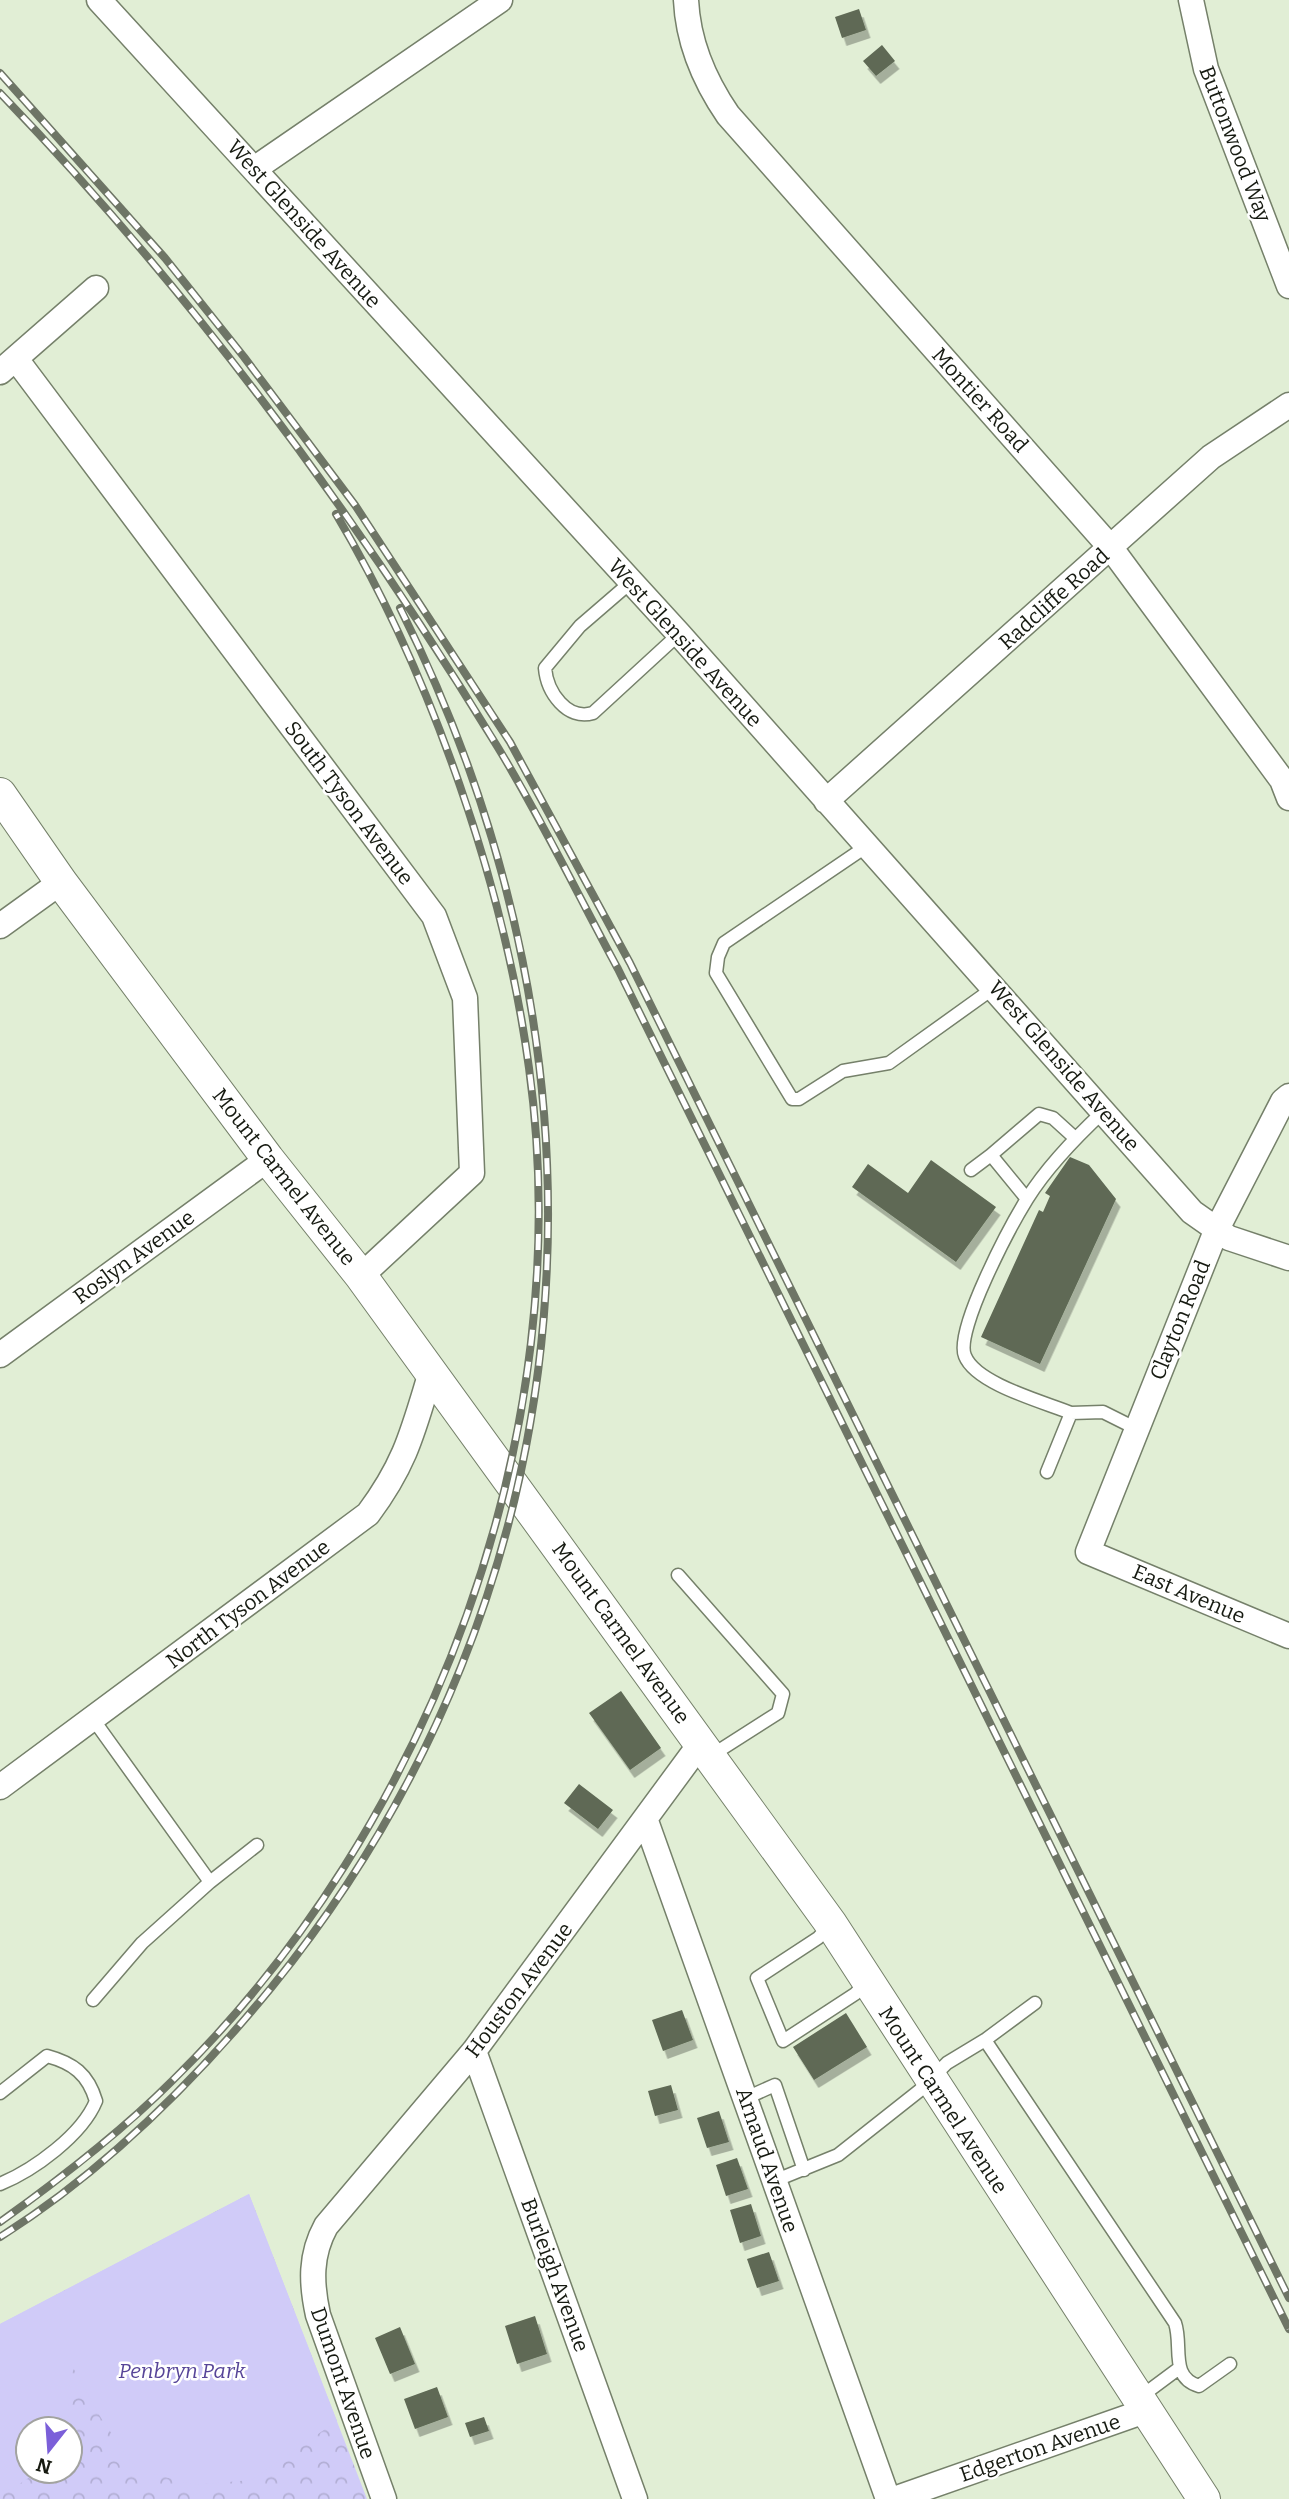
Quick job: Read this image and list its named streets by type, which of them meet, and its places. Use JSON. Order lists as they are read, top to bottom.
{
  "streets": {
    "street": [
      "Buttonwood Way",
      "West Glenside Avenue",
      "Montier Road",
      "Radcliffe Road",
      "South Tyson Avenue",
      "Mount Carmel Avenue",
      "Roslyn Avenue",
      "Clayton Road",
      "East Avenue",
      "North Tyson Avenue",
      "Houston Avenue",
      "Arnaud Avenue",
      "Burleigh Avenue",
      "Dumont Avenue",
      "Edgerton Avenue"
    ]
  },
  "crossings": [
    ["West Glenside Avenue", "Radcliffe Road"],
    ["West Glenside Avenue", "Clayton Road"],
    ["Montier Road", "Radcliffe Road"],
    ["South Tyson Avenue", "Mount Carmel Avenue"],
    ["Mount Carmel Avenue", "Roslyn Avenue"],
    ["Mount Carmel Avenue", "North Tyson Avenue"],
    ["Mount Carmel Avenue", "Houston Avenue"],
    ["Mount Carmel Avenue", "Edgerton Avenue"],
    ["Clayton Road", "East Avenue"],
    ["Houston Avenue", "Arnaud Avenue"],
    ["Houston Avenue", "Burleigh Avenue"],
    ["Houston Avenue", "Dumont Avenue"]
  ],
  "parks": ["Penbryn Park"],
  "north": "bottom"
}
